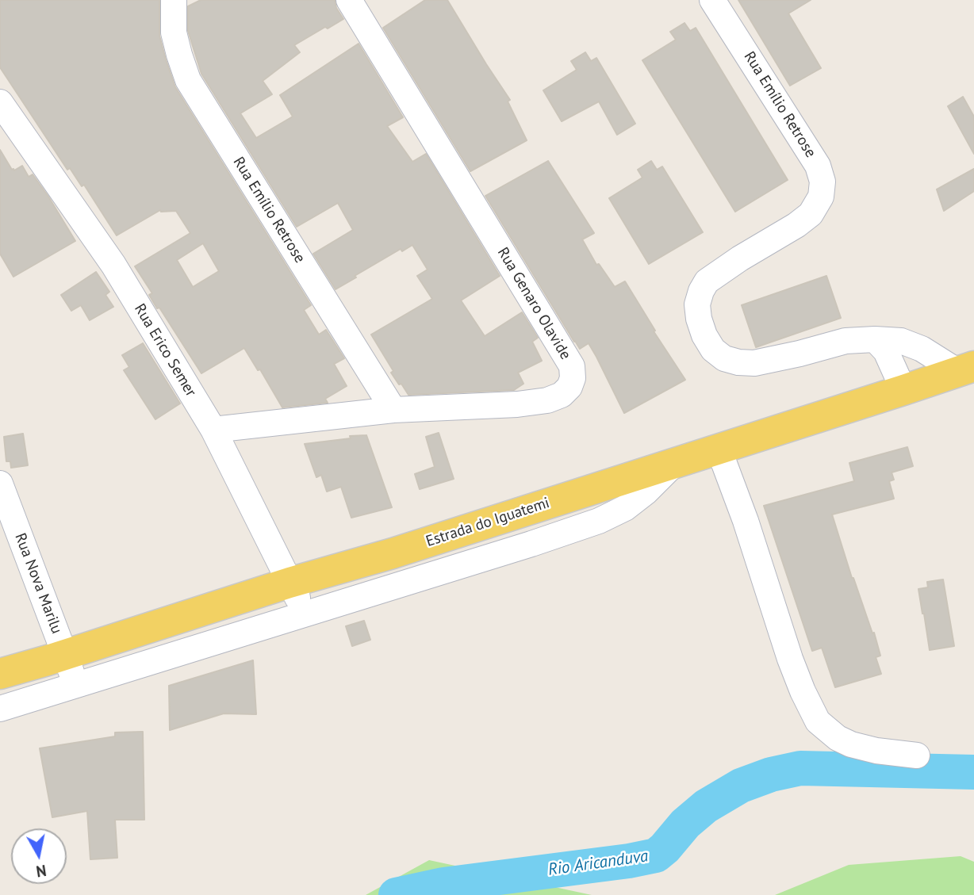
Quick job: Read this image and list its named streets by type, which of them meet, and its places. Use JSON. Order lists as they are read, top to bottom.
{
  "streets": {
    "main road": ["Estrada do Iguatemi"],
    "street": [
      "Rua Emílio Retrose",
      "Rua Genaro Olavide",
      "Rua Erico Semer",
      "Rua Nova Marilu"
    ]
  },
  "crossings": [
    ["Rua Emílio Retrose", "Rua Genaro Olavide"],
    ["Rua Emílio Retrose", "Estrada do Iguatemi"],
    ["Rua Genaro Olavide", "Rua Erico Semer"],
    ["Rua Erico Semer", "Estrada do Iguatemi"],
    ["Estrada do Iguatemi", "Rua Nova Marilu"]
  ],
  "water": ["Rio Aricanduva"],
  "north": "bottom"
}
